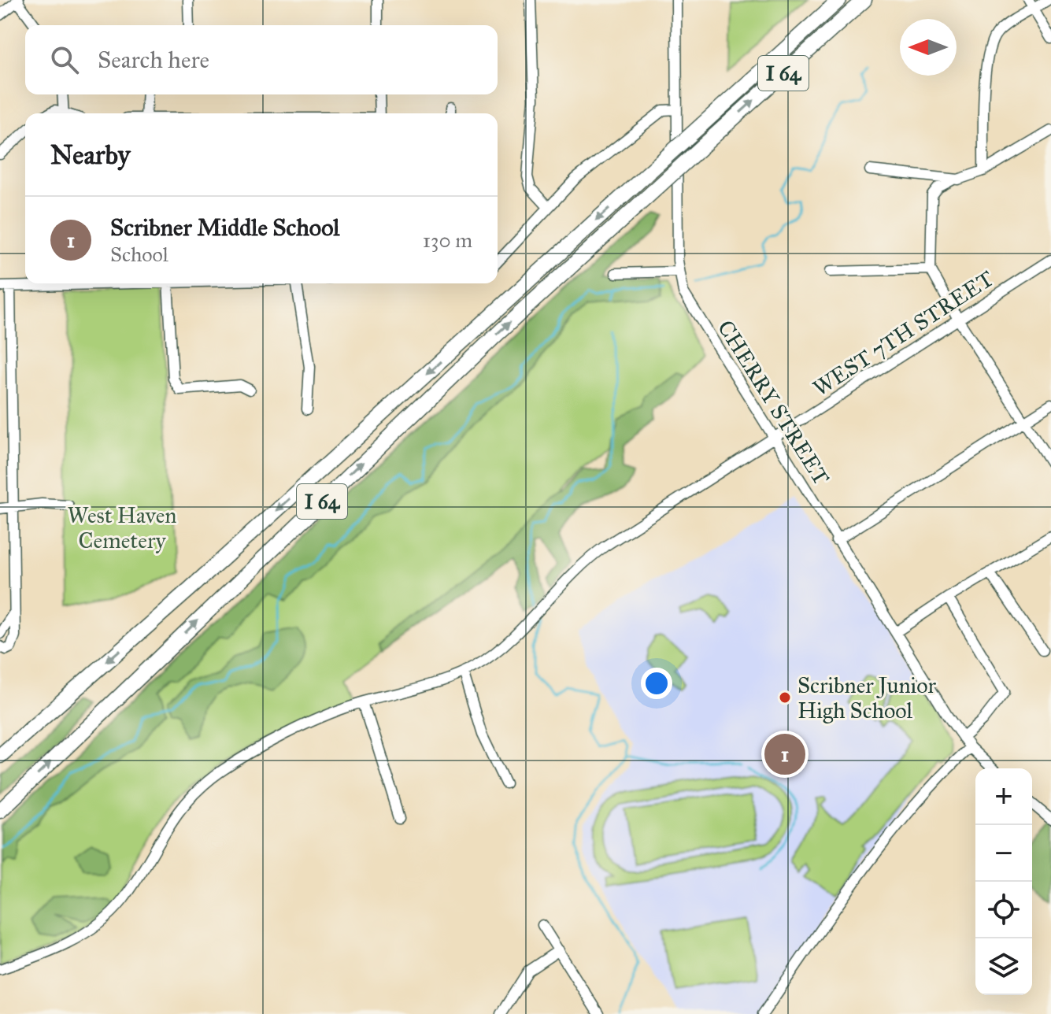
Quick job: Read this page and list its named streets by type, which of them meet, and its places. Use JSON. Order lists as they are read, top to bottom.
{
  "streets": {
    "highway": ["I 64"],
    "street": ["WEST 7TH STREET", "CHERRY STREET"]
  },
  "crossings": [
    ["WEST 7TH STREET", "CHERRY STREET"]
  ],
  "parks": ["West Haven Cemetery"],
  "places": ["Scribner Junior High School"],
  "north": "left",
  "page": {
    "search": "Search here",
    "heading": "Nearby",
    "list": [
      {
        "mark": "1",
        "name": "Scribner Middle School",
        "note": "School",
        "value": "130 m"
      }
    ],
    "pins": "1",
    "map_buttons": ["+", "−"]
  }
}
